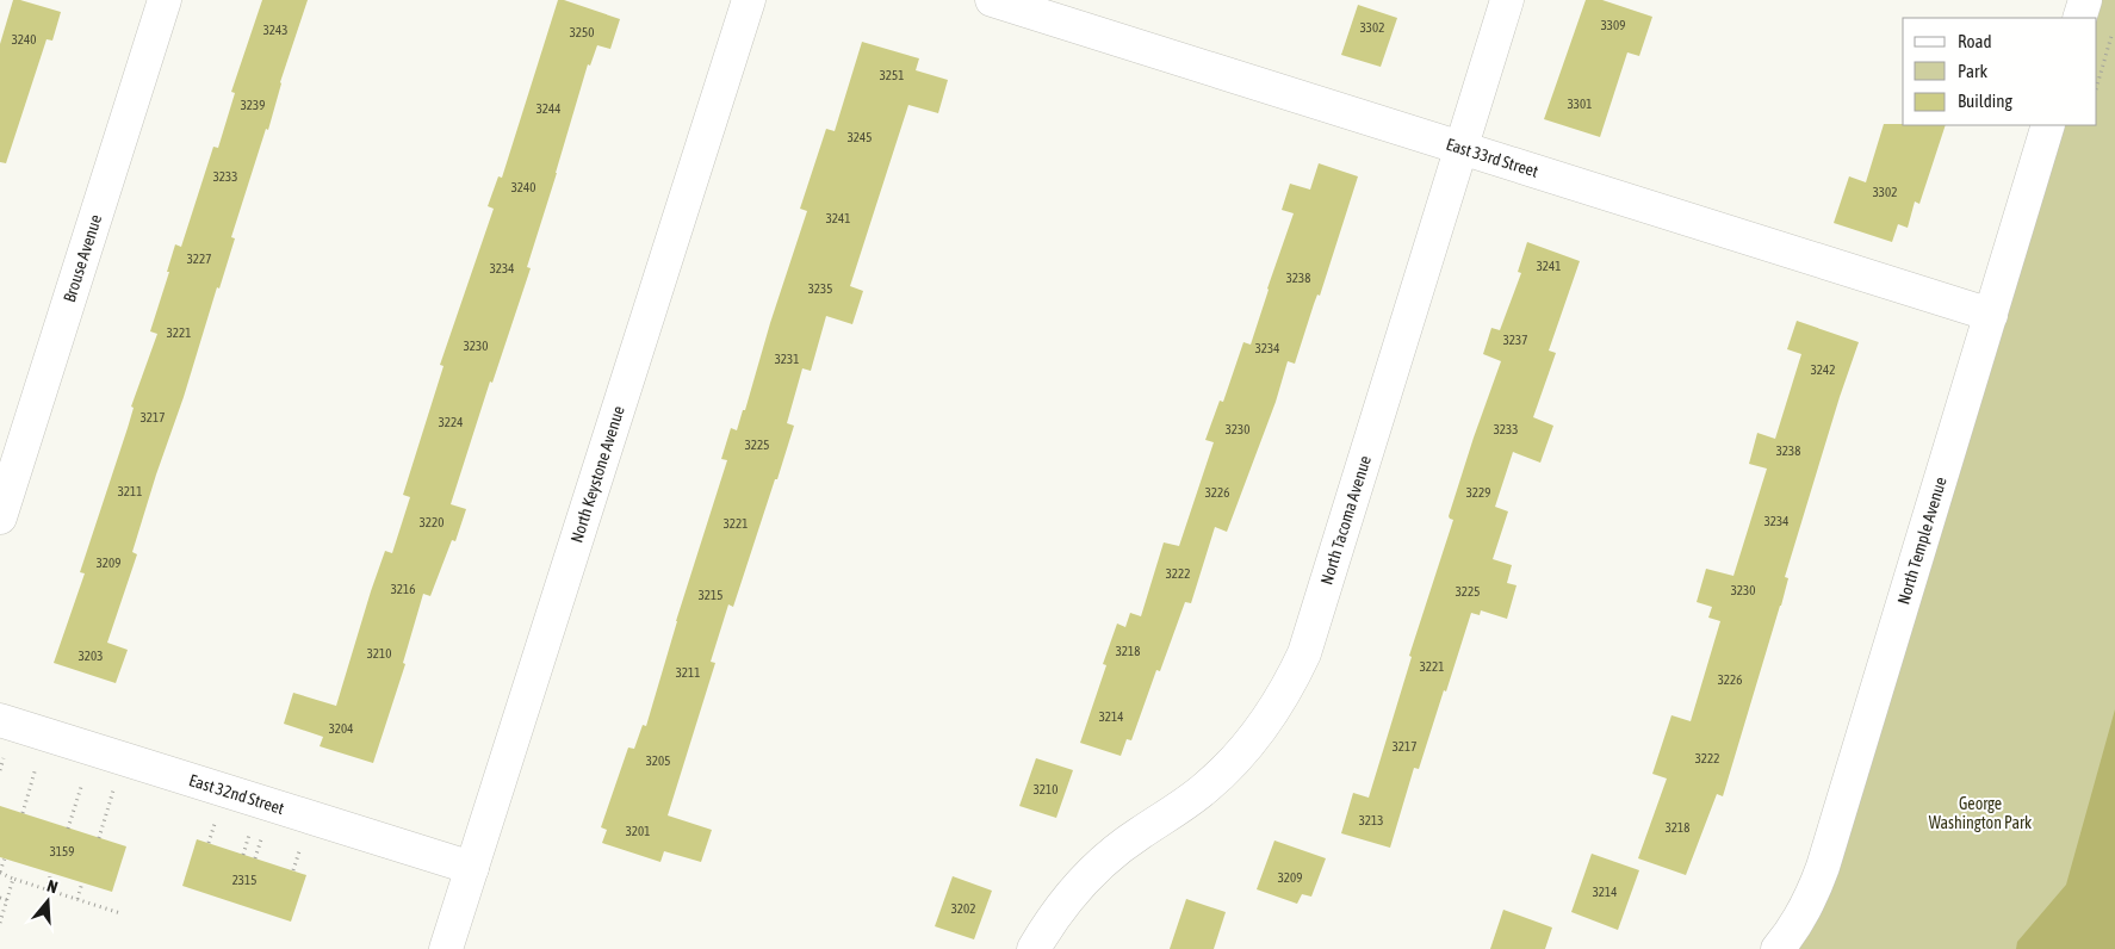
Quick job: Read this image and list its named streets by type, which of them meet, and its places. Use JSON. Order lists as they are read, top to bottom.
{
  "streets": {
    "street": [
      "East 33rd Street",
      "Brouse Avenue",
      "North Keystone Avenue",
      "North Tacoma Avenue",
      "North Temple Avenue",
      "East 32nd Street"
    ]
  },
  "crossings": [
    ["East 33rd Street", "North Tacoma Avenue"],
    ["East 33rd Street", "North Temple Avenue"],
    ["North Keystone Avenue", "East 32nd Street"]
  ],
  "parks": ["George Washington Park"],
  "house_numbers": [
    "3309",
    "3302",
    "3243",
    "3250",
    "3240",
    "3251",
    "3301",
    "3239",
    "3244",
    "3245",
    "3233",
    "3240",
    "3302",
    "3241",
    "3227",
    "3241",
    "3234",
    "3238",
    "3235",
    "3221",
    "3237",
    "3230",
    "3234",
    "3231",
    "3242",
    "3217",
    "3224",
    "3230",
    "3233",
    "3225",
    "3238",
    "3211",
    "3226",
    "3229",
    "3234",
    "3220",
    "3221",
    "3209",
    "3222",
    "3216",
    "3230",
    "3225",
    "3215",
    "3218",
    "3210",
    "3203",
    "3221",
    "3211",
    "3226",
    "3214",
    "3204",
    "3217",
    "3222",
    "3205",
    "3210",
    "3213",
    "3218",
    "3201",
    "3159",
    "3209",
    "2315",
    "3214",
    "3202"
  ],
  "legend": ["Road", "Park", "Building"],
  "north": "top"
}
